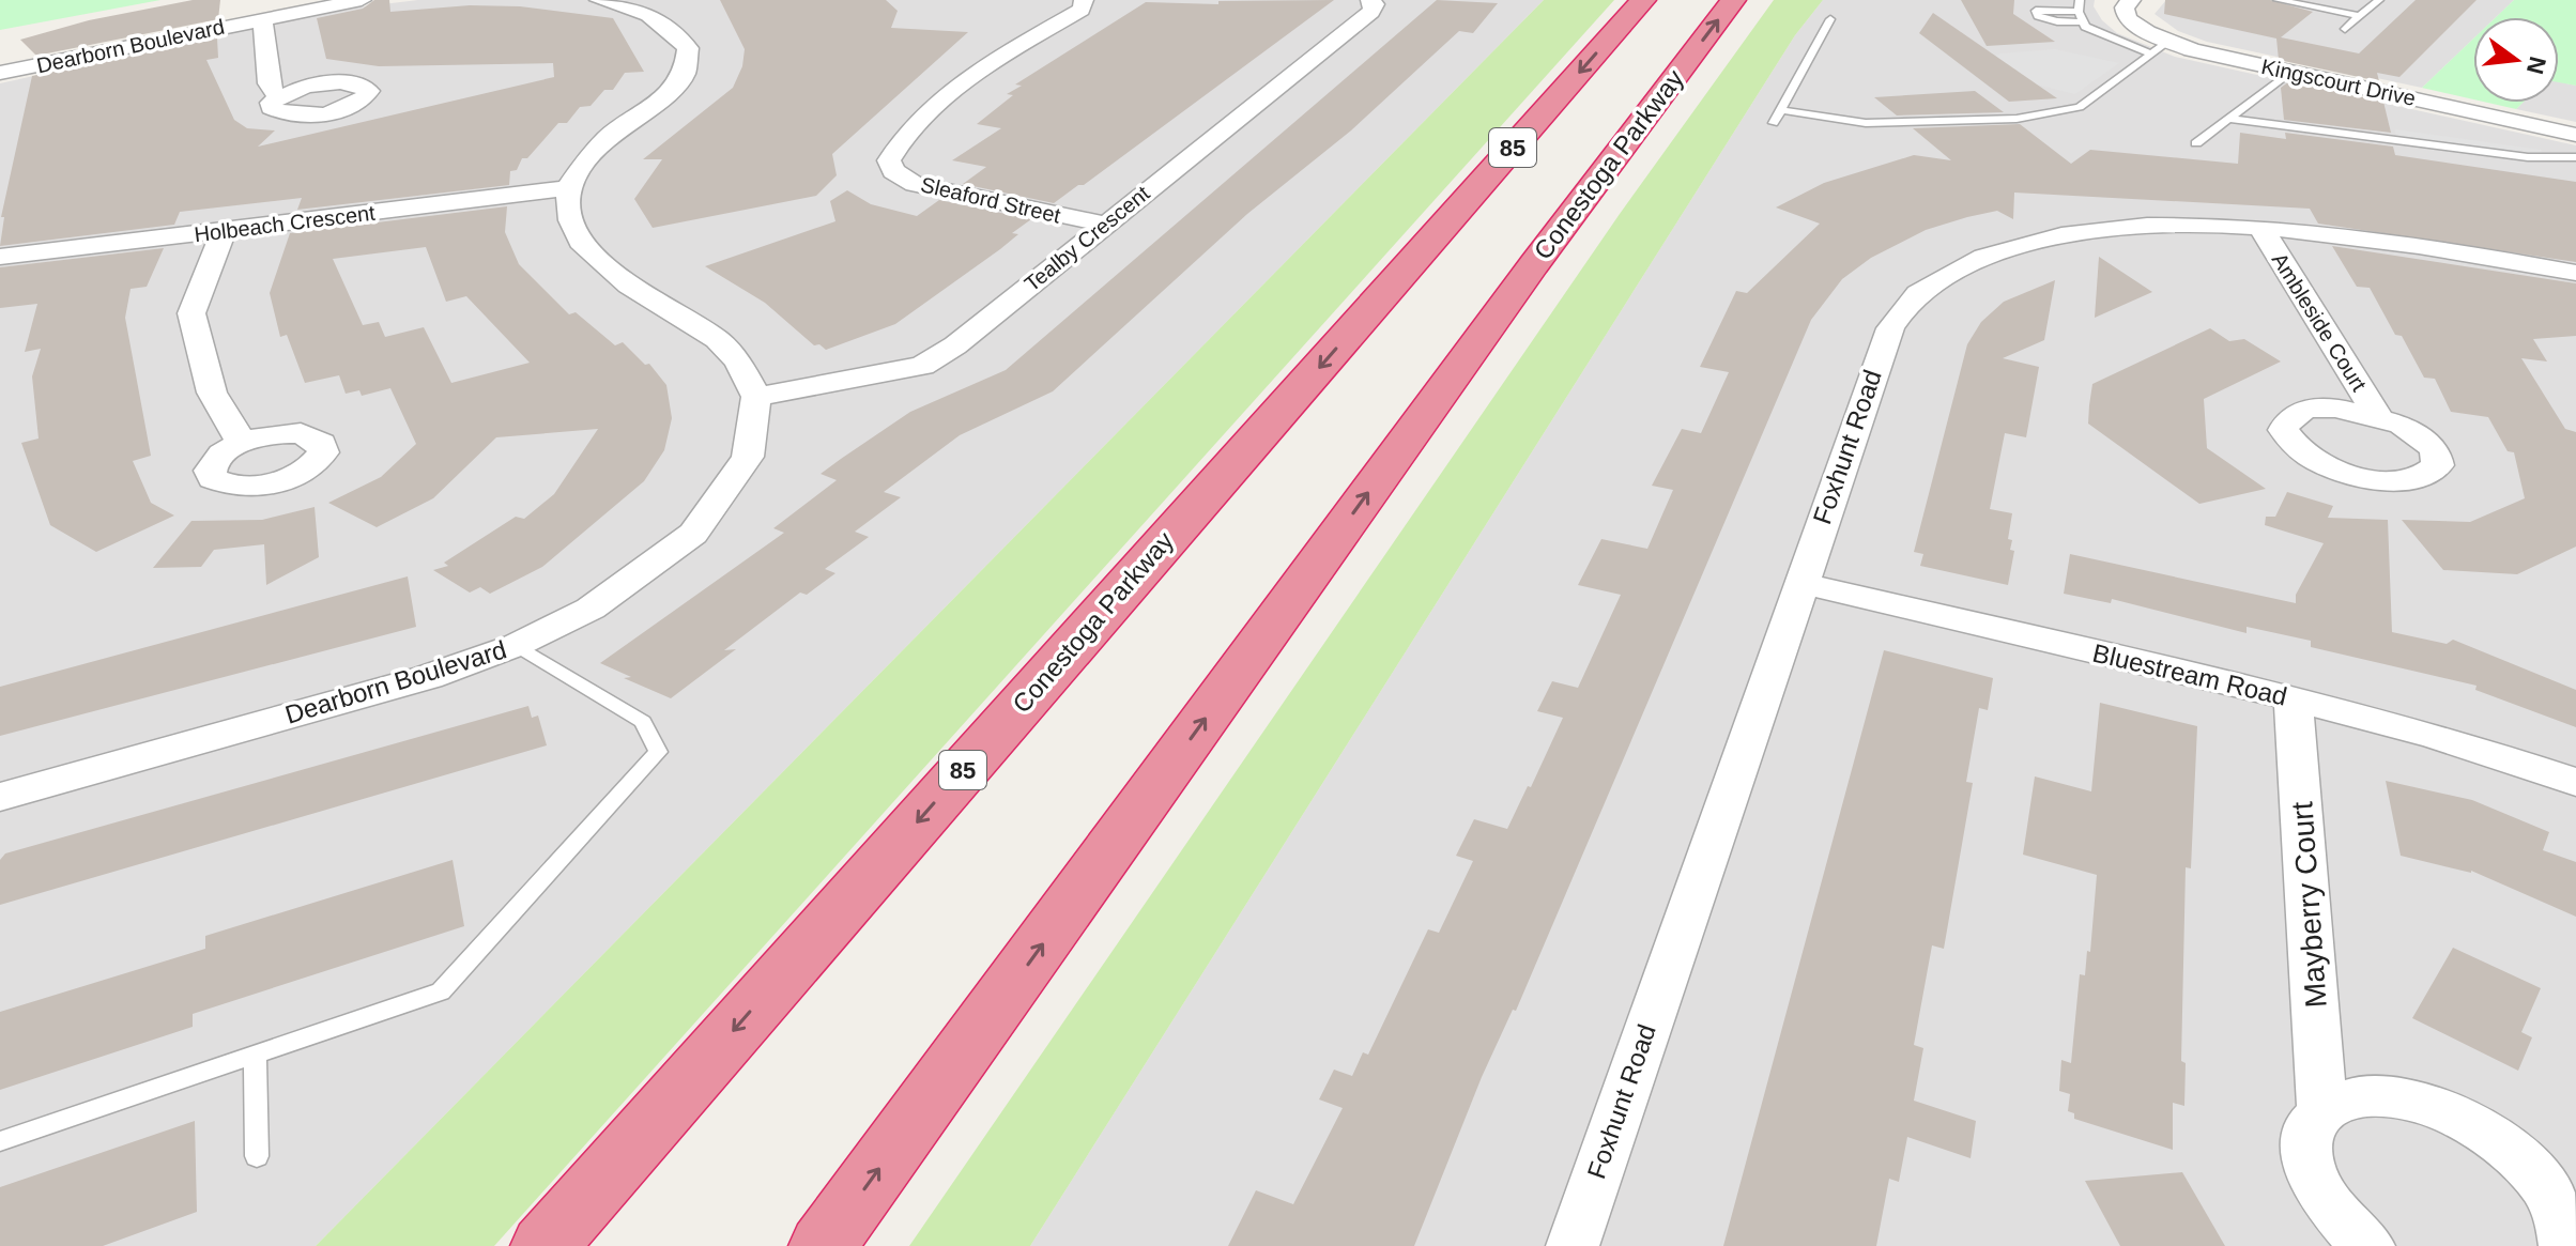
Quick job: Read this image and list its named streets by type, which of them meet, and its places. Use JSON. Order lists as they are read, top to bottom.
{
  "streets": {
    "highway": ["85", "Conestoga Parkway"],
    "street": [
      "Dearborn Boulevard",
      "Kingscourt Drive",
      "Sleaford Street",
      "Holbeach Crescent",
      "Tealby Crescent",
      "Ambleside Court",
      "Foxhunt Road",
      "Bluestream Road",
      "Mayberry Court"
    ]
  },
  "crossings": [
    ["Dearborn Boulevard", "Tealby Crescent"],
    ["Sleaford Street", "Tealby Crescent"],
    ["Ambleside Court", "Foxhunt Road"],
    ["Foxhunt Road", "Bluestream Road"],
    ["Bluestream Road", "Mayberry Court"]
  ],
  "north": "right"
}
